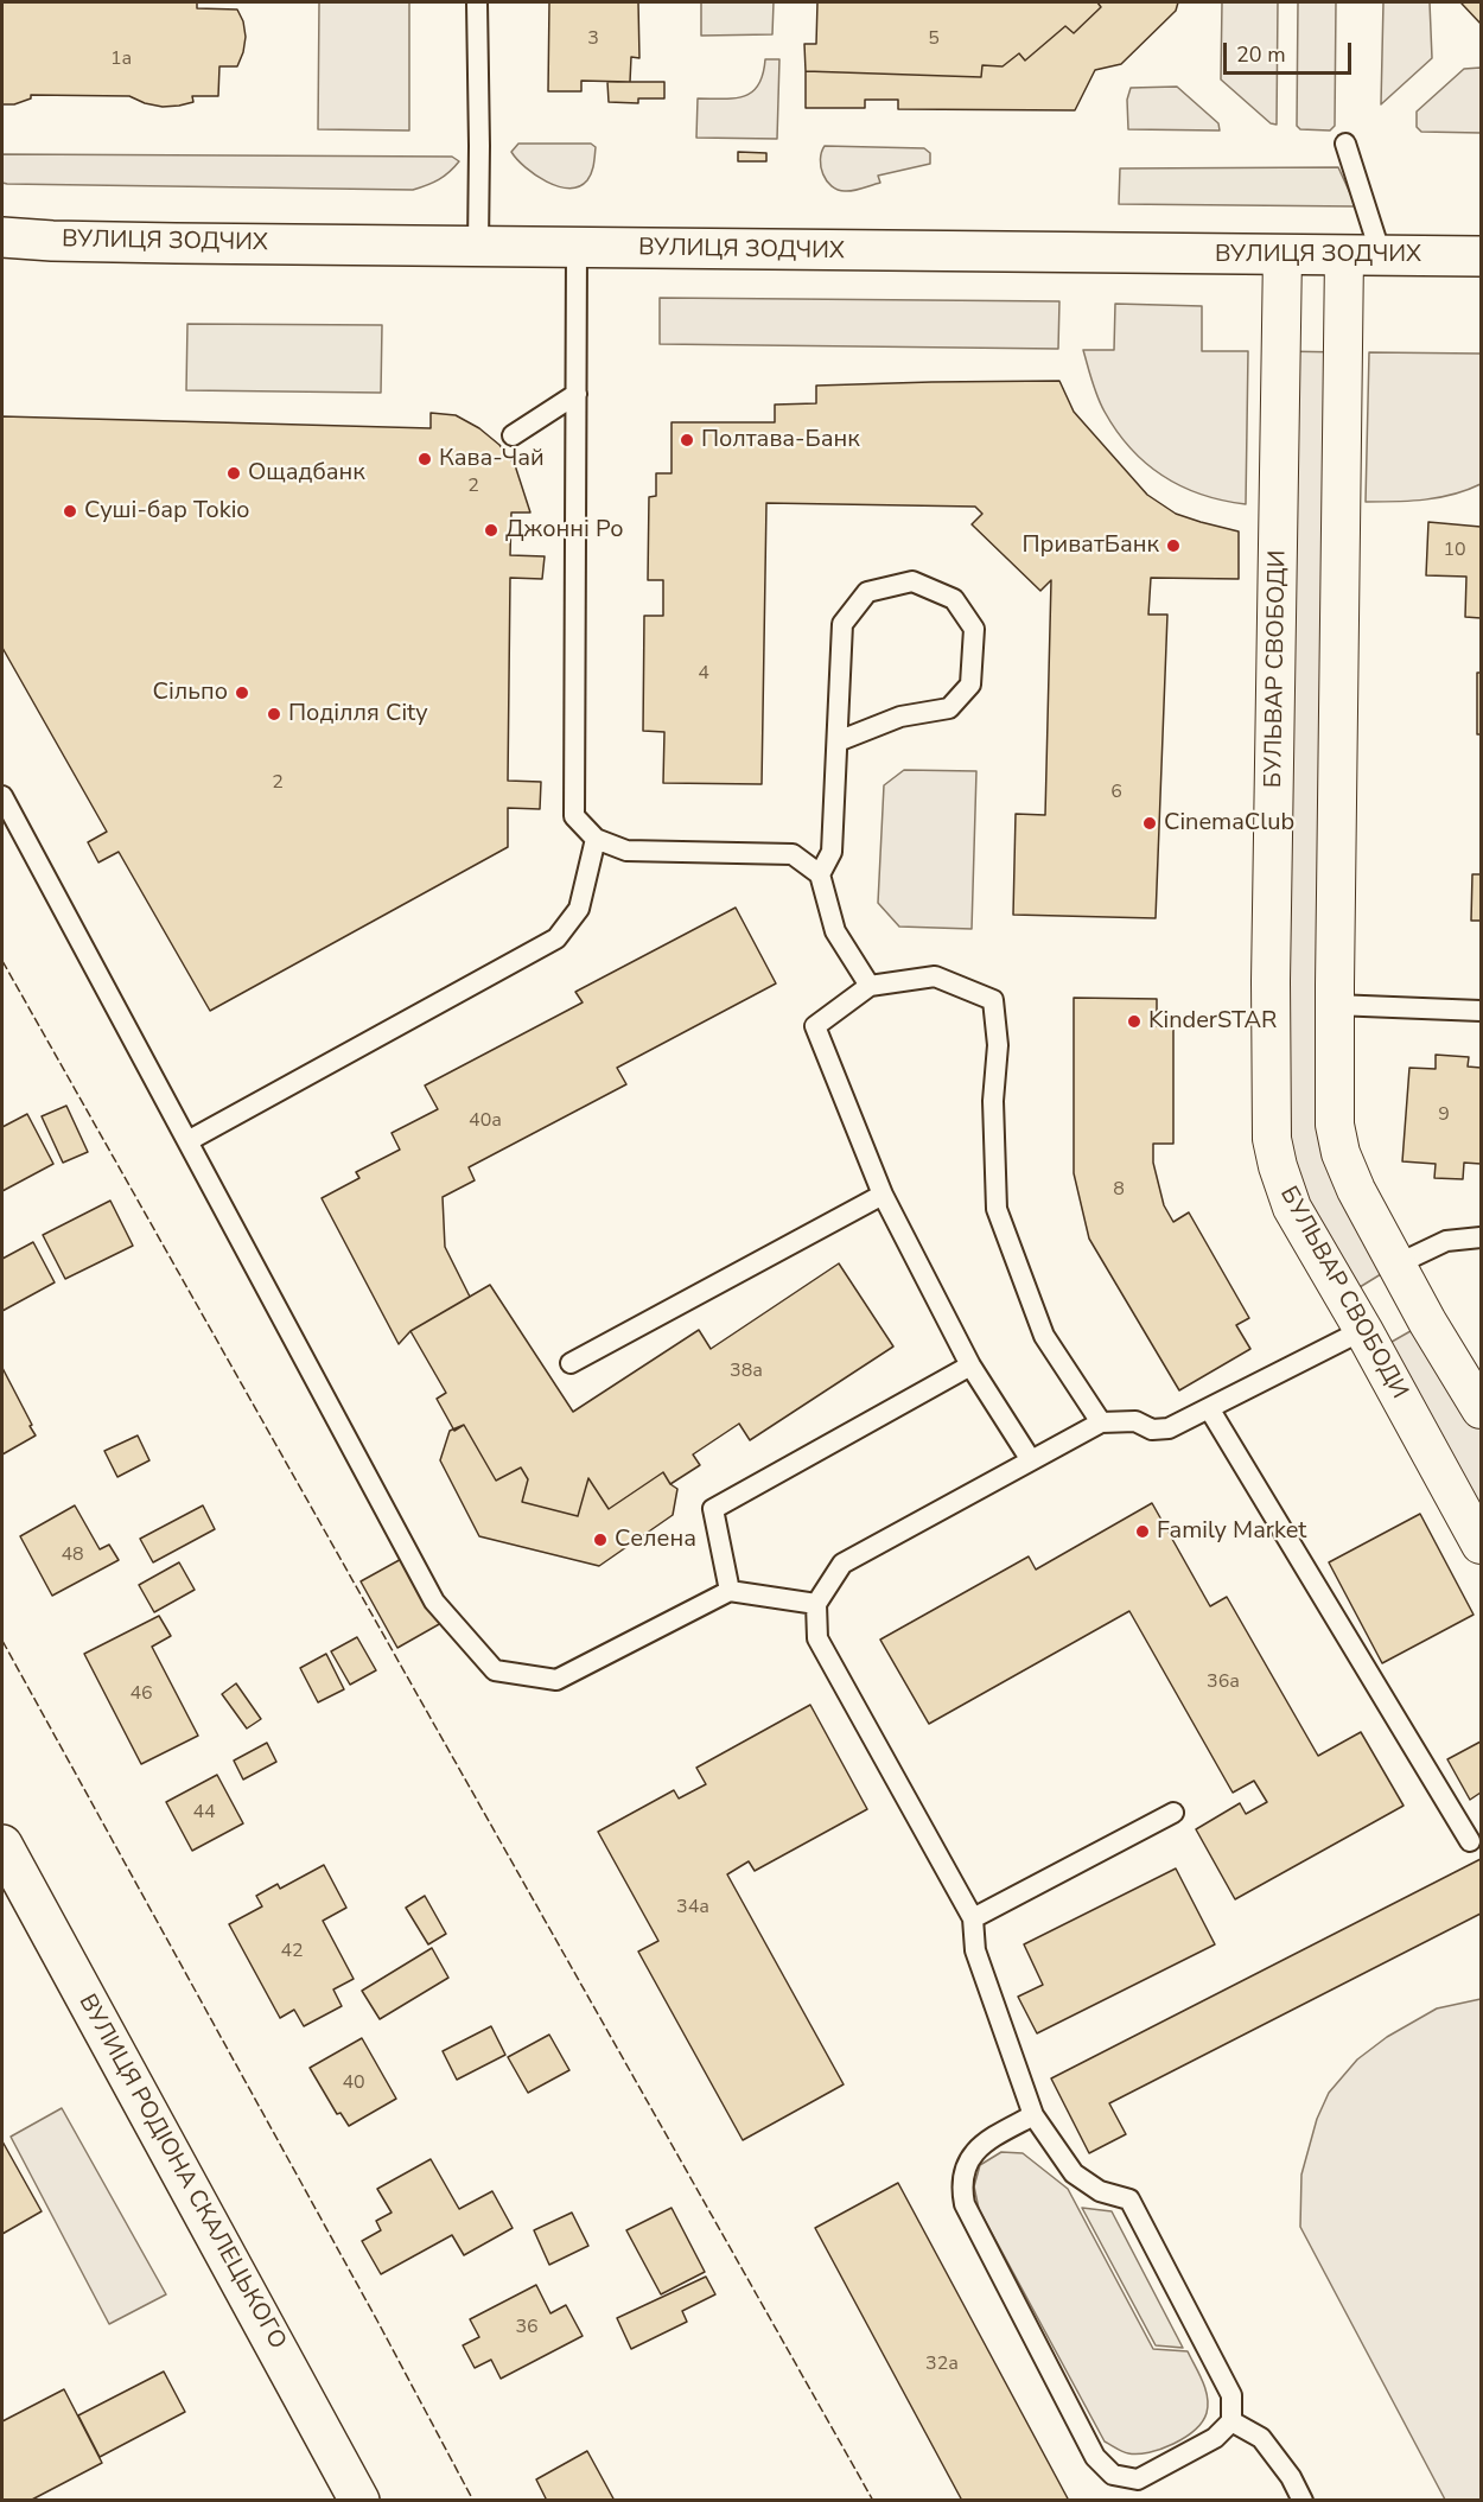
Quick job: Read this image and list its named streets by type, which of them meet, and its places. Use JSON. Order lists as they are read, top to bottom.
{
  "streets": {
    "main road": ["ВУЛИЦЯ ЗОДЧИХ", "ВУЛИЦЯ РОДІОНА СКАЛЕЦЬКОГО"],
    "street": ["БУЛЬВАР СВОБОДИ"]
  },
  "crossings": [
    ["ВУЛИЦЯ ЗОДЧИХ", "БУЛЬВАР СВОБОДИ"]
  ],
  "places": [
    "Полтава-Банк",
    "Кава-Чай",
    "Ощадбанк",
    "Суші-бар Tokio",
    "Джонні Ро",
    "ПриватБанк",
    "Сільпо",
    "Поділля City",
    "CinemaClub",
    "KinderSTAR",
    "Family Market",
    "Селена"
  ],
  "house_numbers": [
    "3",
    "5",
    "1а",
    "2",
    "10",
    "4",
    "2",
    "6",
    "9",
    "40а",
    "8",
    "38а",
    "48",
    "36а",
    "46",
    "44",
    "34а",
    "42",
    "40",
    "36",
    "32а"
  ],
  "scale_bar": "20 m"
}
